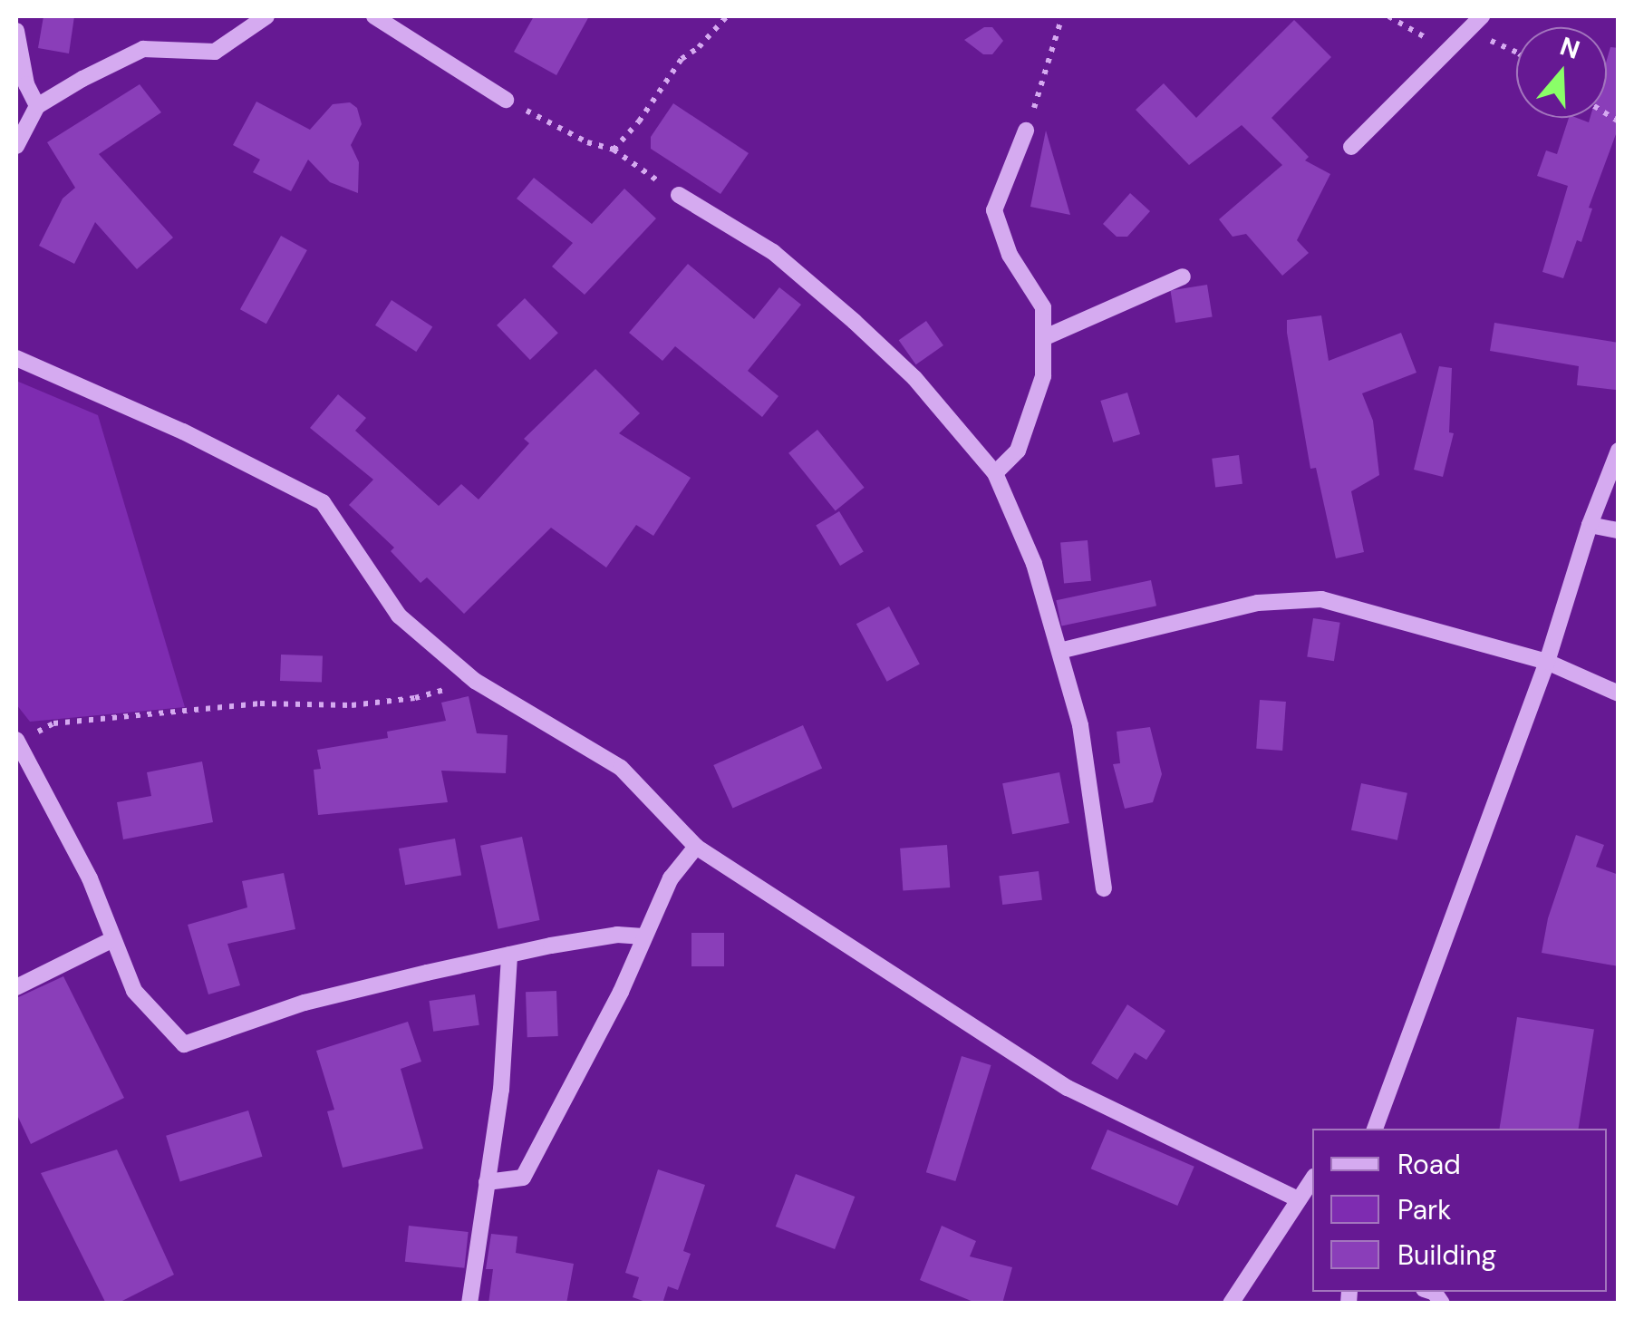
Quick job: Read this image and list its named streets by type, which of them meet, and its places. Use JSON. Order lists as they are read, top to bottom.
{
  "legend": ["Road", "Park", "Building"],
  "north": "top"
}
